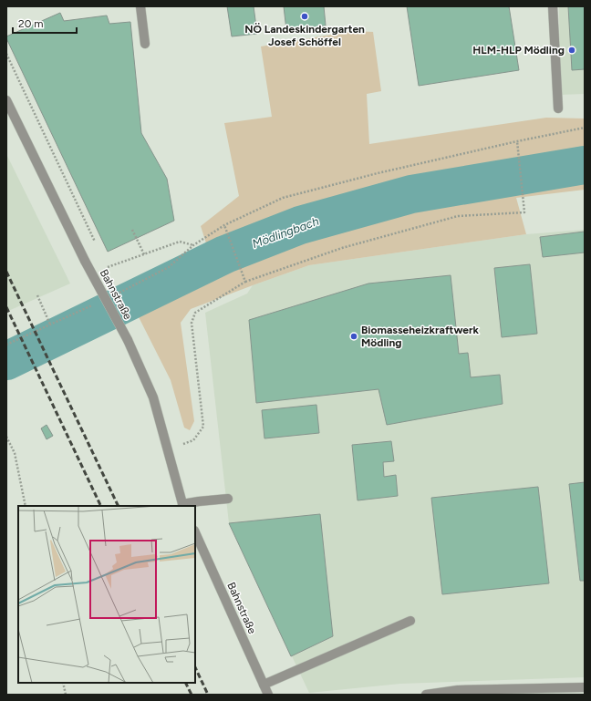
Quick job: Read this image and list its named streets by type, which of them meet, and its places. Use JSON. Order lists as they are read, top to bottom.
{
  "streets": {
    "street": ["Bahnstraße"]
  },
  "water": ["Mödlingbach"],
  "places": ["NÖ Landeskindergarten Josef Schöffel", "HLM-HLP Mödling", "Biomasseheizkraftwerk Mödling"],
  "scale_bar": "20 m"
}
